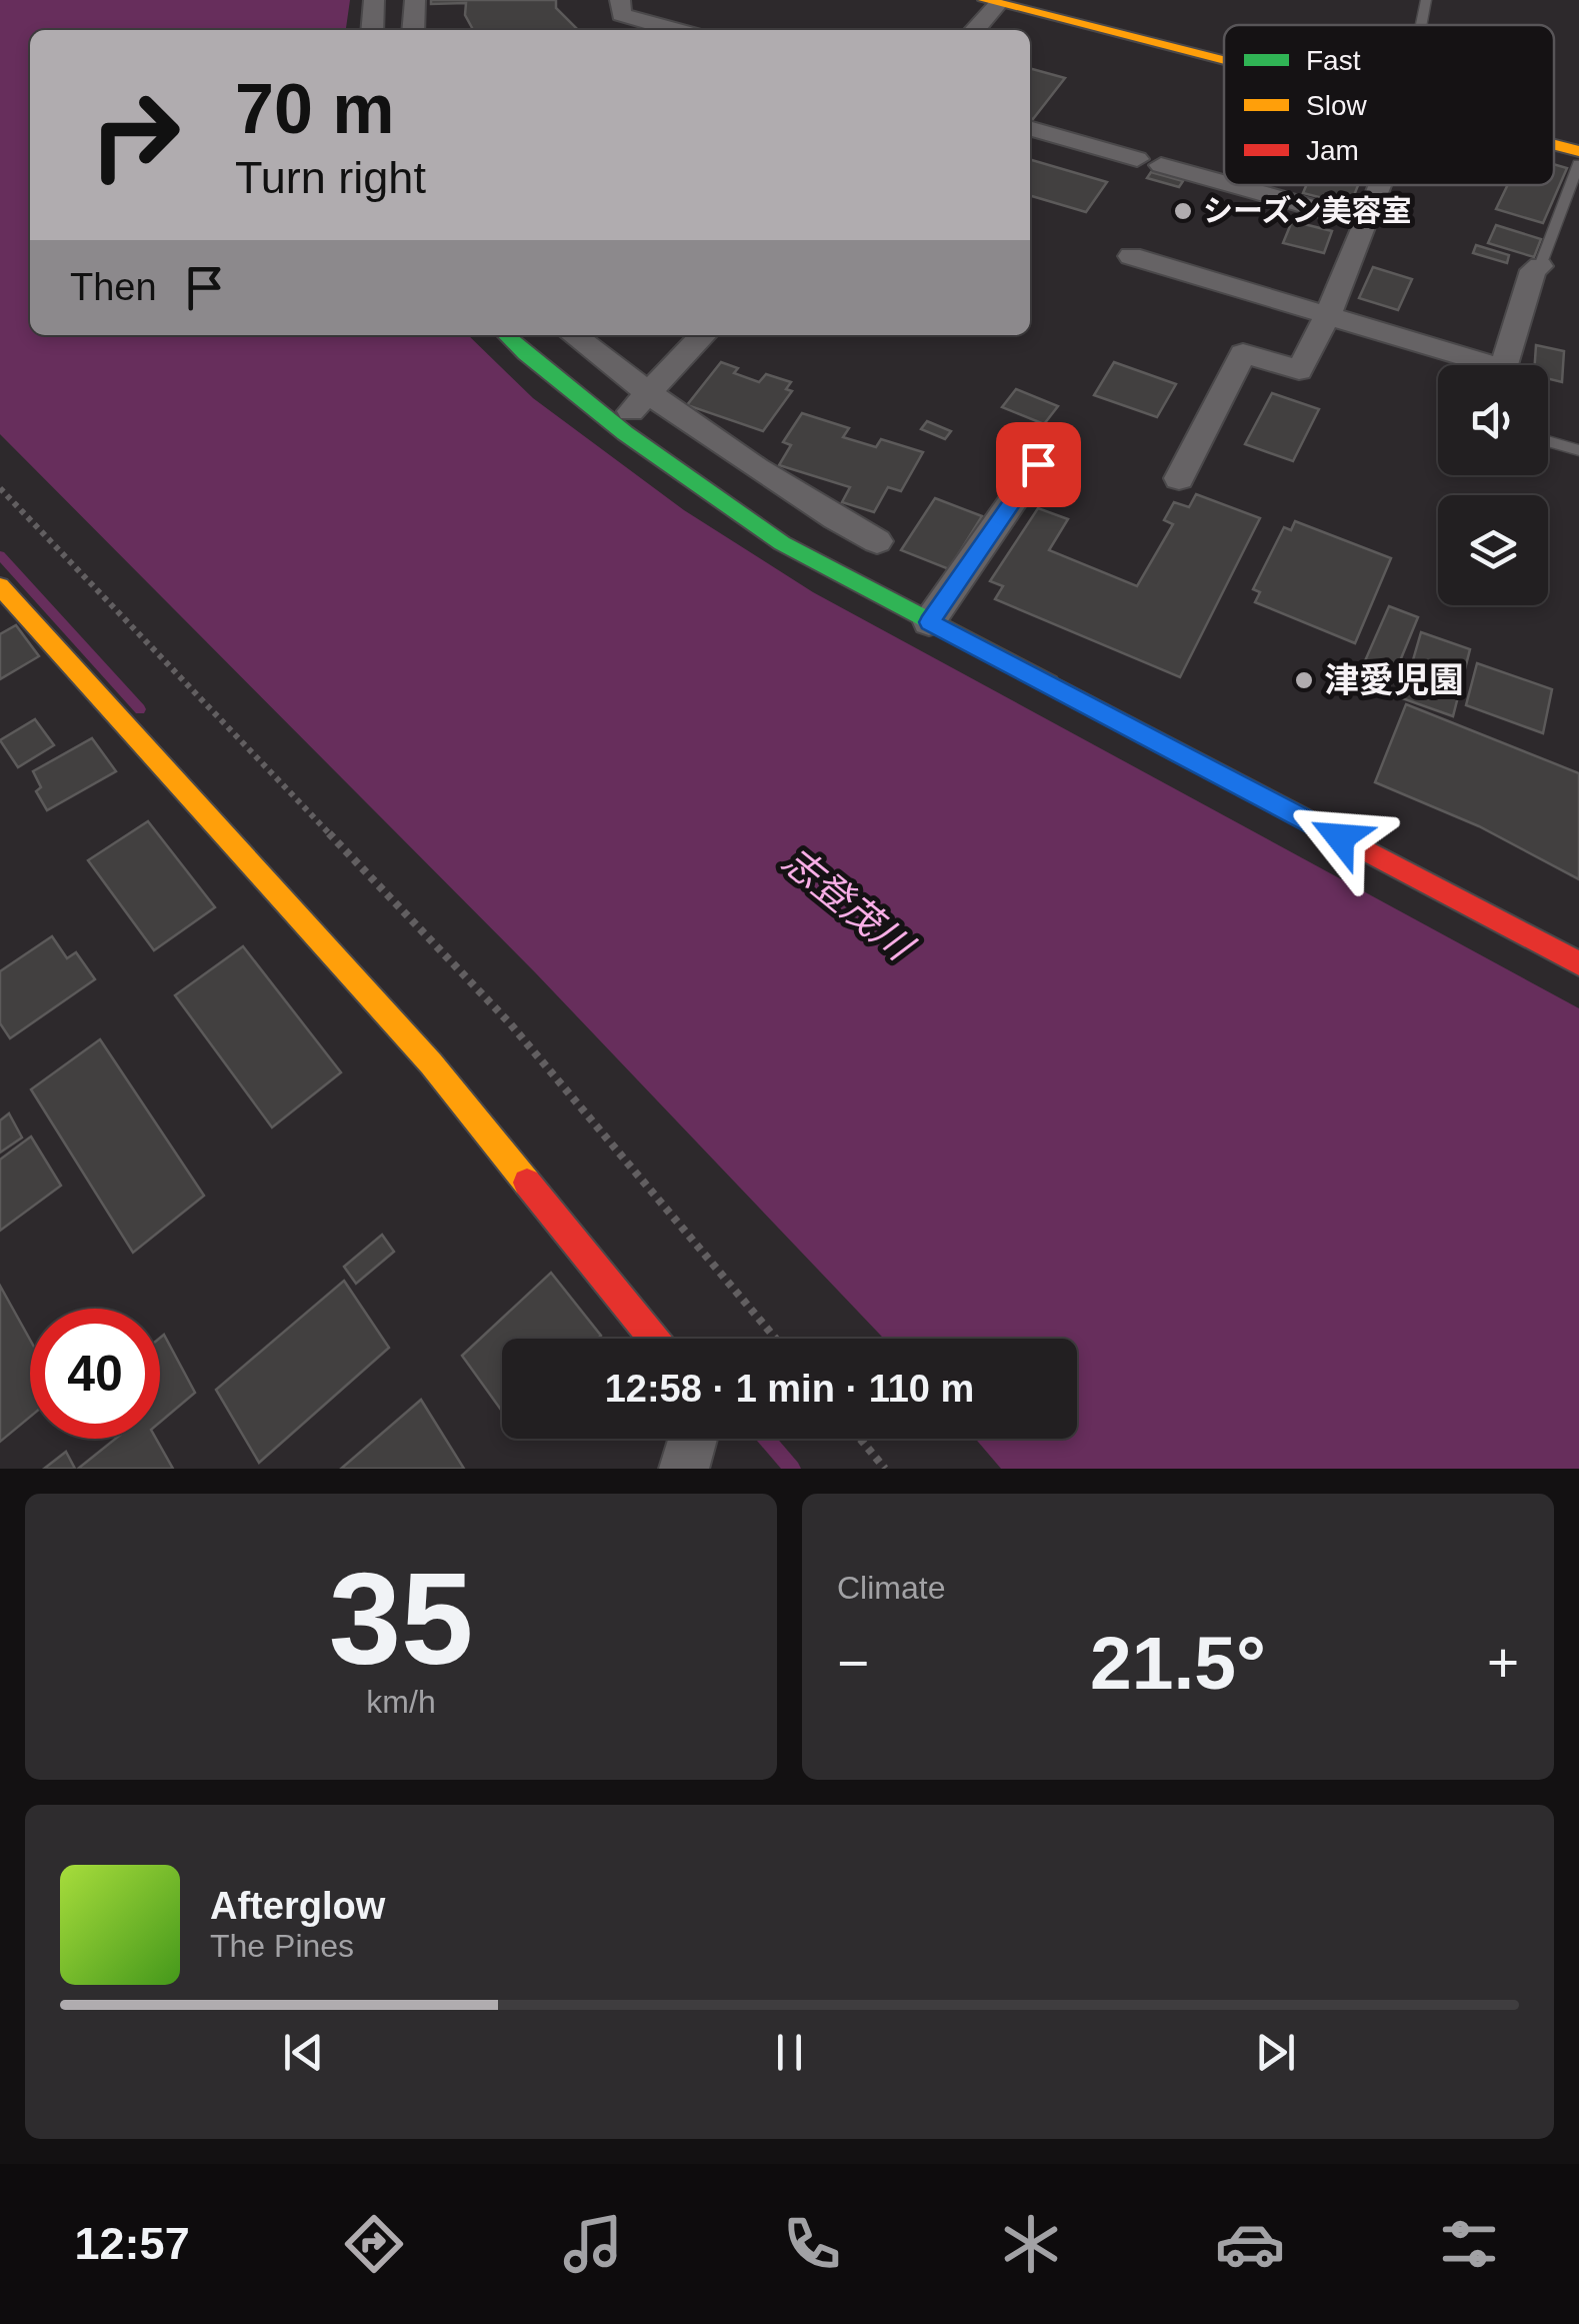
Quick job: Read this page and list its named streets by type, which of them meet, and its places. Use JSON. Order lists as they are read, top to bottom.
{
  "water": ["志登茂川"],
  "places": ["シーズン美容室", "津愛児園"],
  "legend": ["Fast", "Slow", "Jam"],
  "page": {
    "turn": ["70 m", "Turn right"],
    "then": "Then",
    "limit": "40",
    "trip": "12:58 · 1 min · 110 m",
    "tile": [
      ["35", "km/h"],
      "Climate"
    ],
    "heat": ["−", "21.5°", "+"],
    "song": ["Afterglow", "The Pines"],
    "tabs": "12:57"
  }
}
